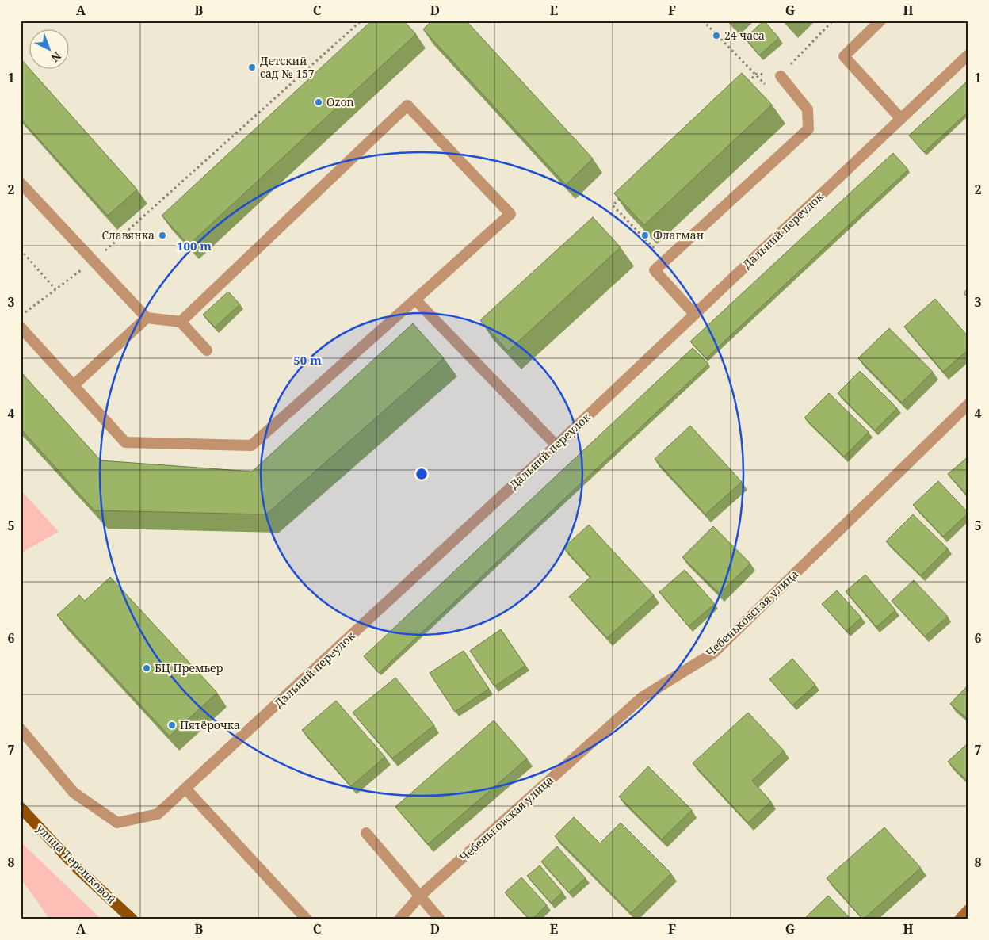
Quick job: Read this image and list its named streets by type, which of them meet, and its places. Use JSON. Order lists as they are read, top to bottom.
{
  "streets": {
    "main road": ["улица Терешковой"],
    "street": ["Дальний переулок", "Чебеньковская улица"]
  },
  "places": [
    "24 часа",
    "Детский сад № 157",
    "Ozon",
    "Славянка",
    "Флагман",
    "БЦ Премьер",
    "Пятёрочка"
  ],
  "north": "bottom right",
  "grid": {
    "columns": [
      "A",
      "B",
      "C",
      "D",
      "E",
      "F",
      "G",
      "H"
    ],
    "rows": [
      "1",
      "2",
      "3",
      "4",
      "5",
      "6",
      "7",
      "8"
    ]
  },
  "rings": ["100 m", "50 m"]
}
